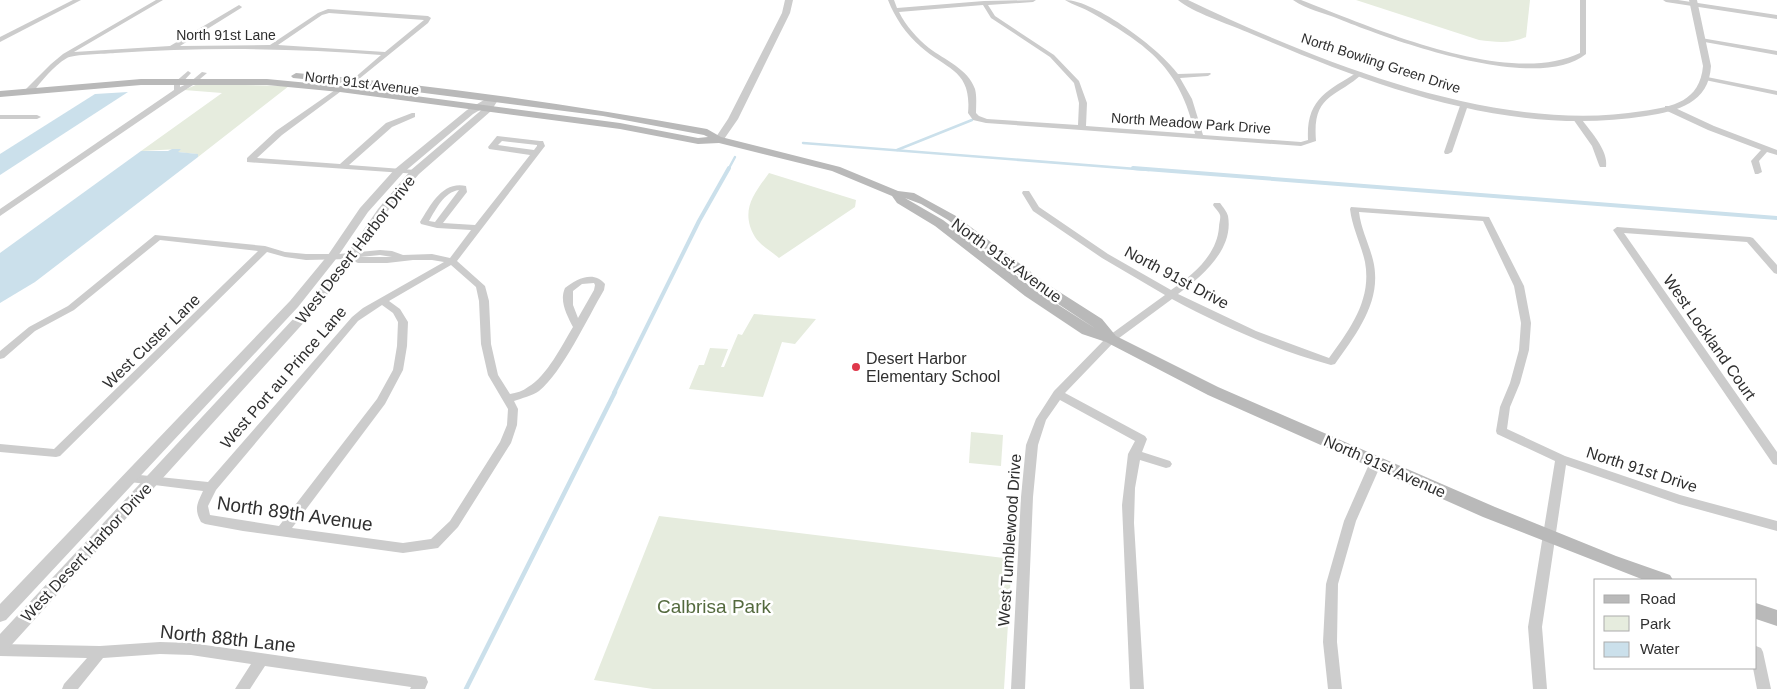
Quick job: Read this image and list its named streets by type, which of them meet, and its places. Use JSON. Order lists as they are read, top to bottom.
{
  "streets": {
    "main road": ["North 91st Avenue"],
    "street": [
      "North 91st Lane",
      "North Bowling Green Drive",
      "North Meadow Park Drive",
      "West Desert Harbor Drive",
      "North 91st Drive",
      "West Lockland Court",
      "West Custer Lane",
      "West Port au Prince Lane",
      "North 89th Avenue",
      "West Tumblewood Drive",
      "North 88th Lane"
    ]
  },
  "crossings": [
    ["North Bowling Green Drive", "North Meadow Park Drive"],
    ["North 91st Avenue", "West Desert Harbor Drive"],
    ["North 91st Avenue", "West Tumblewood Drive"],
    ["West Desert Harbor Drive", "North 89th Avenue"],
    ["North 91st Drive", "West Tumblewood Drive"],
    ["West Port au Prince Lane", "North 89th Avenue"]
  ],
  "parks": ["Calbrisa Park"],
  "places": ["Desert Harbor Elementary School"],
  "legend": ["Road", "Park", "Water"]
}
